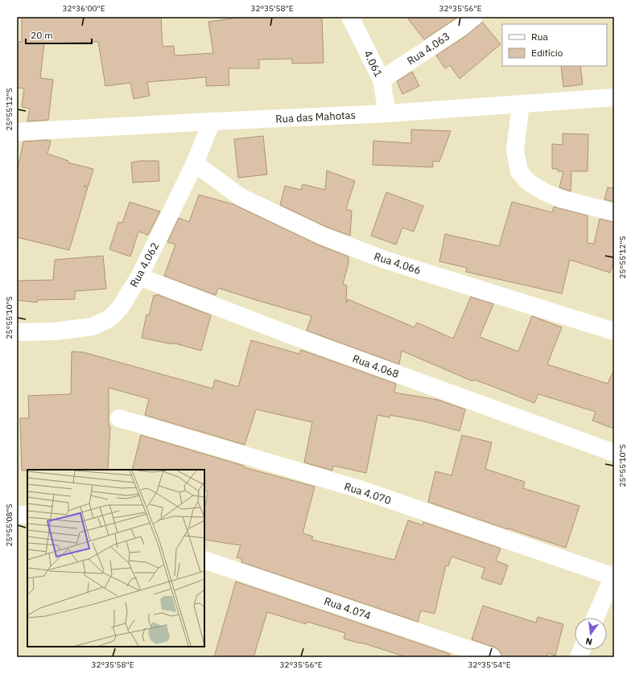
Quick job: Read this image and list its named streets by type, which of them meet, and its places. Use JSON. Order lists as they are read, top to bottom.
{
  "streets": {
    "street": [
      "Rua 4.063",
      "4.061",
      "Rua das Mahotas",
      "Rua 4.066",
      "Rua 4.062",
      "Rua 4.068",
      "Rua 4.070",
      "Rua 4.074"
    ]
  },
  "crossings": [
    ["Rua 4.063", "4.061"],
    ["4.061", "Rua das Mahotas"],
    ["Rua das Mahotas", "Rua 4.062"],
    ["Rua 4.066", "Rua 4.062"],
    ["Rua 4.062", "Rua 4.068"]
  ],
  "legend": ["Rua", "Edifício"],
  "scale_bar": "20 m",
  "north": "bottom",
  "coordinates": [
    "32°36'00\"E",
    "32°35'58\"E",
    "32°35'56\"E",
    "25°55'12\"S",
    "25°55'10\"S",
    "25°55'08\"S",
    "32°35'54\"E"
  ]
}
